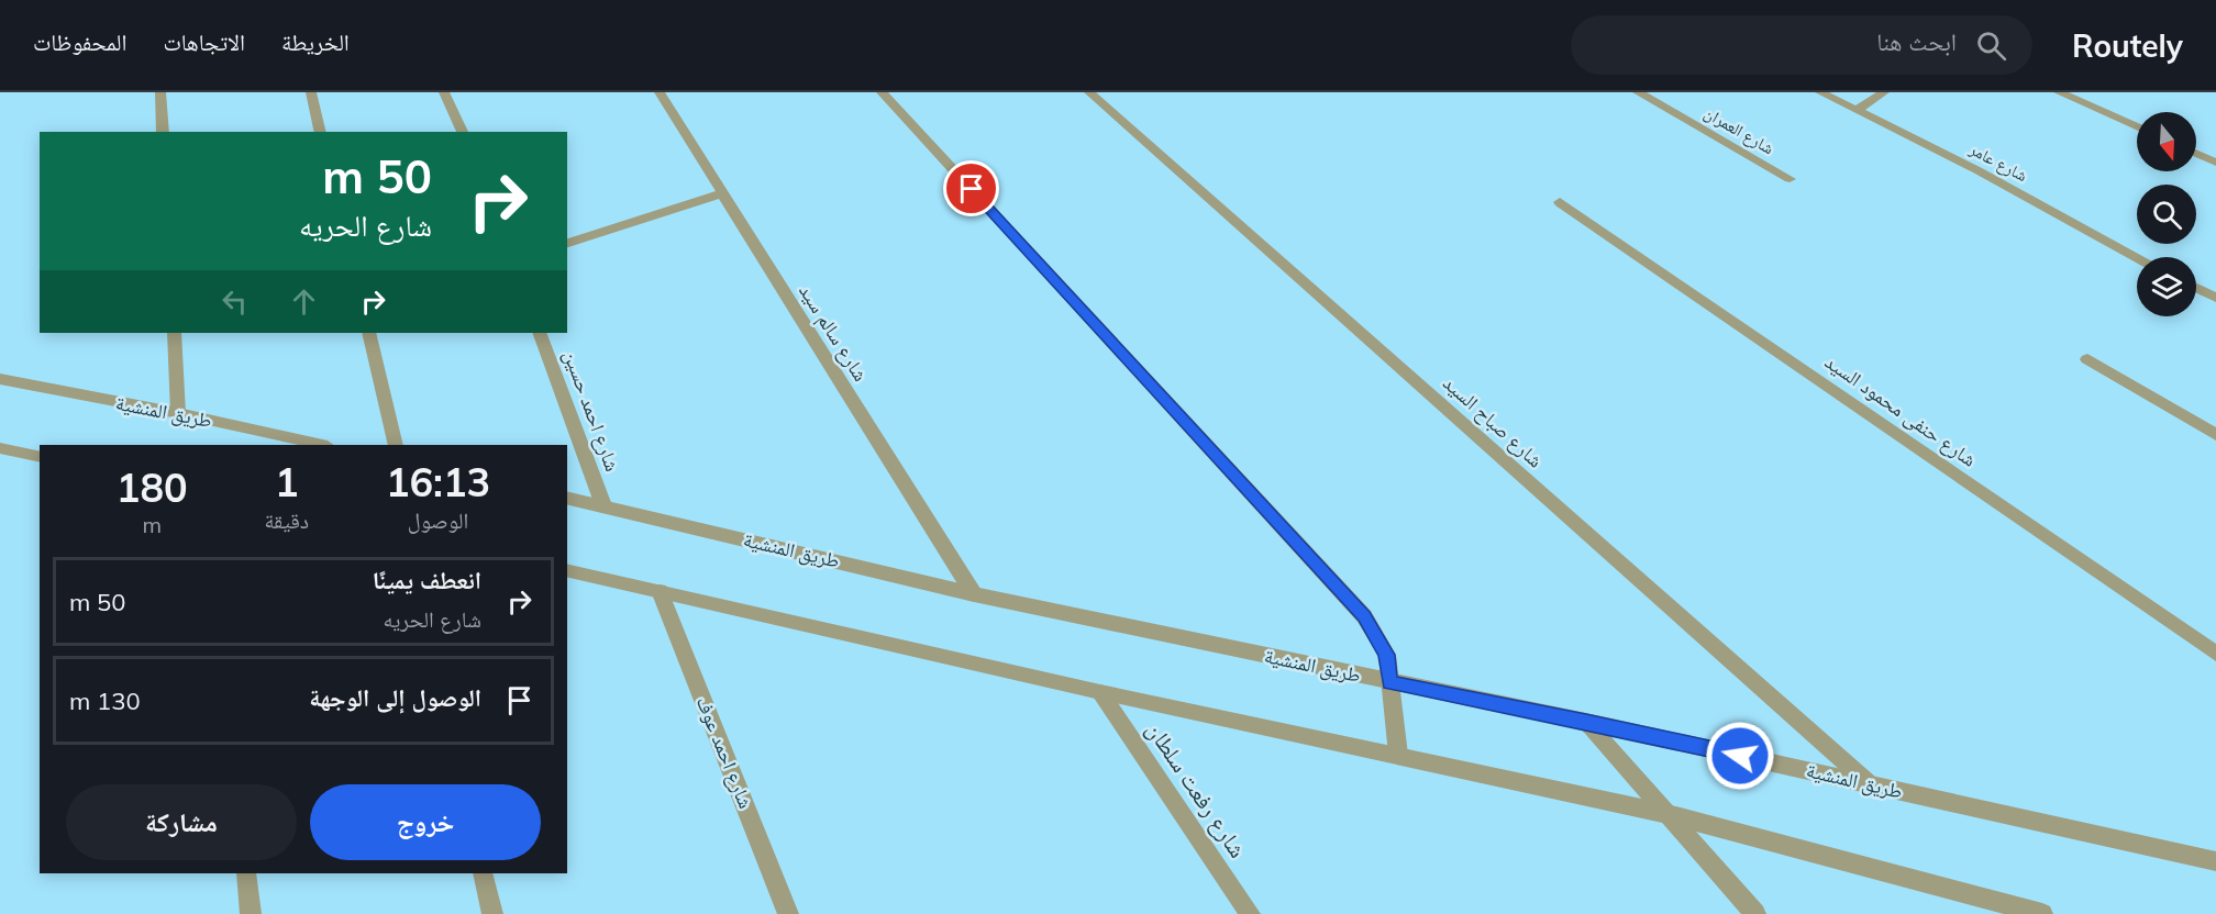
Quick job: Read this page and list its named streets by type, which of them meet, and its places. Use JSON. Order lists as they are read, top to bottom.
{
  "streets": {
    "street": [
      "شارع العمران",
      "شارع عامر",
      "شارع سالم سيد",
      "شارع احمد حسين",
      "شارع حنفى محمود السيد",
      "طريق المنشية",
      "شارع صباح السيد",
      "شارع احمد عوف",
      "شارع رفعت سلطان"
    ]
  },
  "crossings": [
    ["شارع سالم سيد", "طريق المنشية"],
    ["شارع احمد حسين", "طريق المنشية"],
    ["طريق المنشية", "شارع صباح السيد"]
  ],
  "north": "bottom",
  "page": {
    "header": "Routely",
    "search": "ابحث هنا",
    "nav": ["الخريطة", "الاتجاهات", "المحفوظات"],
    "turn": ["50 m", "شارع الحريه"],
    "eta": [
      "16:13",
      "الوصول",
      "1",
      "دقيقة",
      "180",
      "m"
    ],
    "list": [
      {
        "name": "انعطف يمينًا",
        "note": "شارع الحريه",
        "value": "50 m"
      },
      {
        "name": "الوصول إلى الوجهة",
        "value": "130 m"
      }
    ],
    "buttons": ["خروج", "مشاركة"]
  }
}
